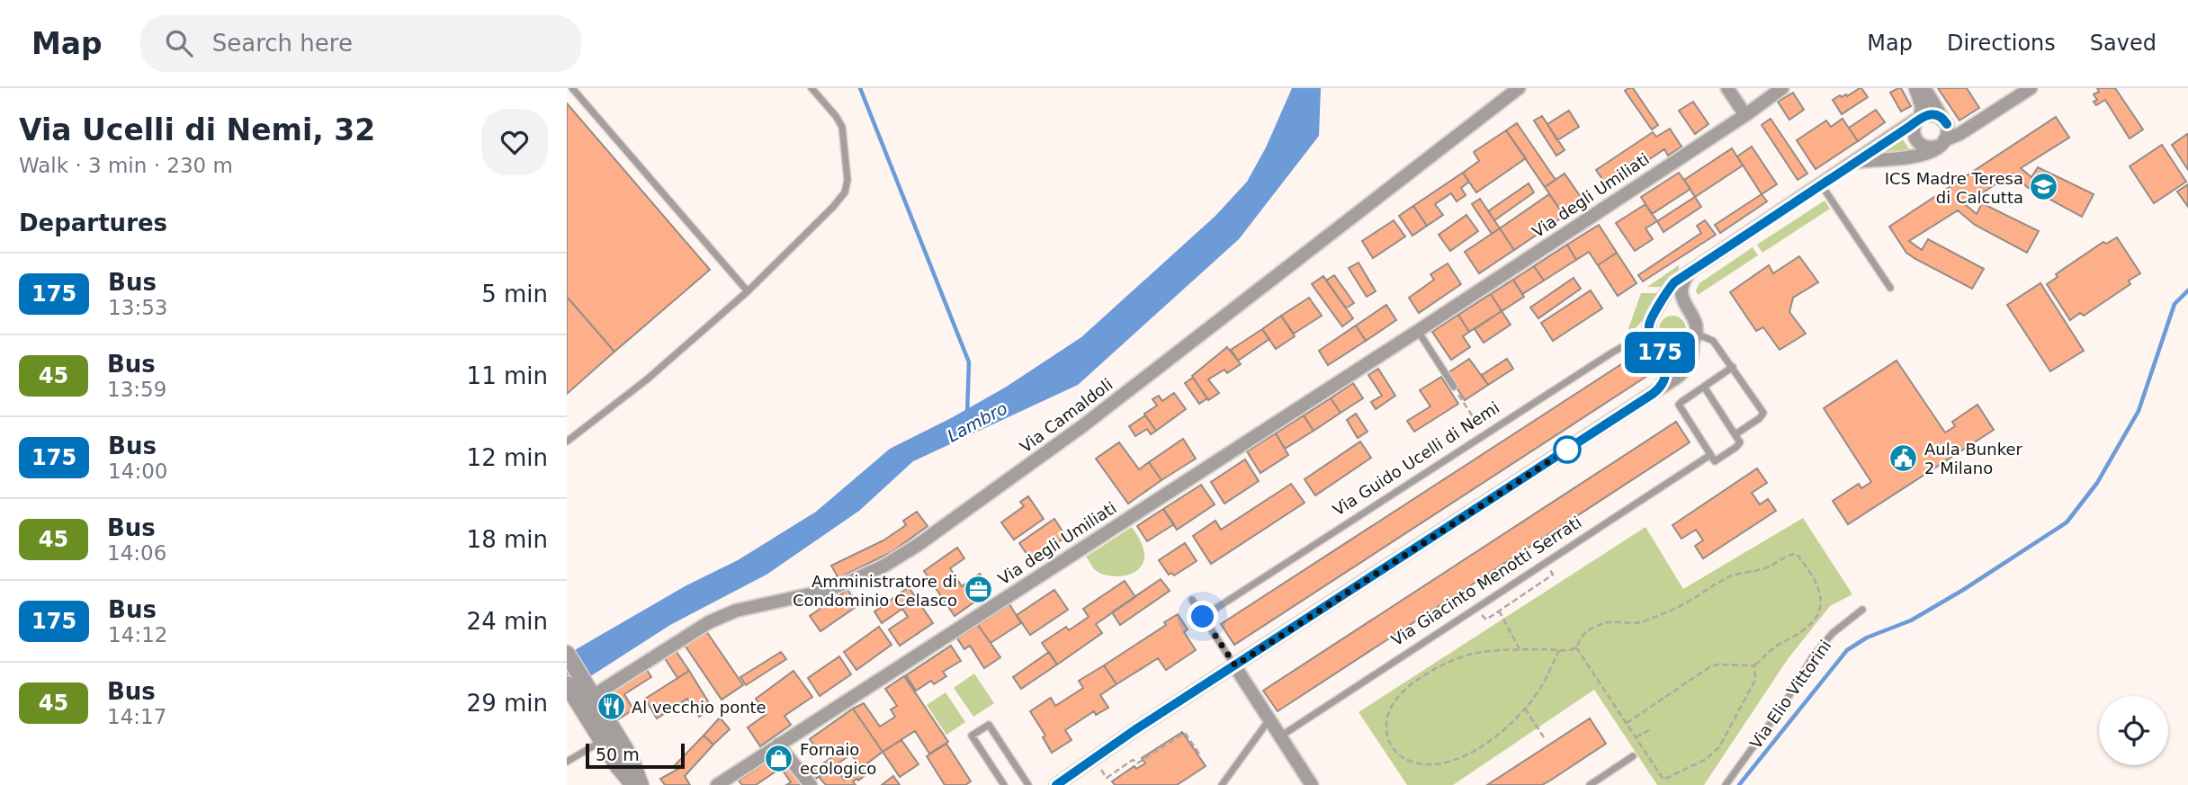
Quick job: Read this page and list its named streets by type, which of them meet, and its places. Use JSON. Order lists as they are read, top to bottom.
{
  "streets": {
    "street": ["Via degli Umiliati", "Via Camaldoli"],
    "lane": ["Via Guido Ucelli di Nemi", "Via Giacinto Menotti Serrati", "Via Elio Vittorini"]
  },
  "water": ["Lambro"],
  "places": {
    "school or university": ["ICS Madre Teresa di Calcutta"],
    "public building": ["Aula Bunker 2 Milano"],
    "office": ["Amministratore di Condominio Celasco"],
    "restaurant": ["Al vecchio ponte"],
    "shop": ["Fornaio ecologico"]
  },
  "lines": ["bus line 175"],
  "scale_bar": "50 m",
  "page": {
    "header": "Map",
    "search": "Search here",
    "nav": ["Map", "Directions", "Saved"],
    "heading": [
      ["Via Ucelli di Nemi, 32", "Walk · 3 min · 230 m"],
      "Departures"
    ],
    "on_map": "175",
    "list": [
      {
        "mark": "175",
        "name": "Bus",
        "note": "13:53",
        "value": "5 min"
      },
      {
        "mark": "45",
        "name": "Bus",
        "note": "13:59",
        "value": "11 min"
      },
      {
        "mark": "175",
        "name": "Bus",
        "note": "14:00",
        "value": "12 min"
      },
      {
        "mark": "45",
        "name": "Bus",
        "note": "14:06",
        "value": "18 min"
      },
      {
        "mark": "175",
        "name": "Bus",
        "note": "14:12",
        "value": "24 min"
      },
      {
        "mark": "45",
        "name": "Bus",
        "note": "14:17",
        "value": "29 min"
      }
    ],
    "scale": "50 m"
  }
}
